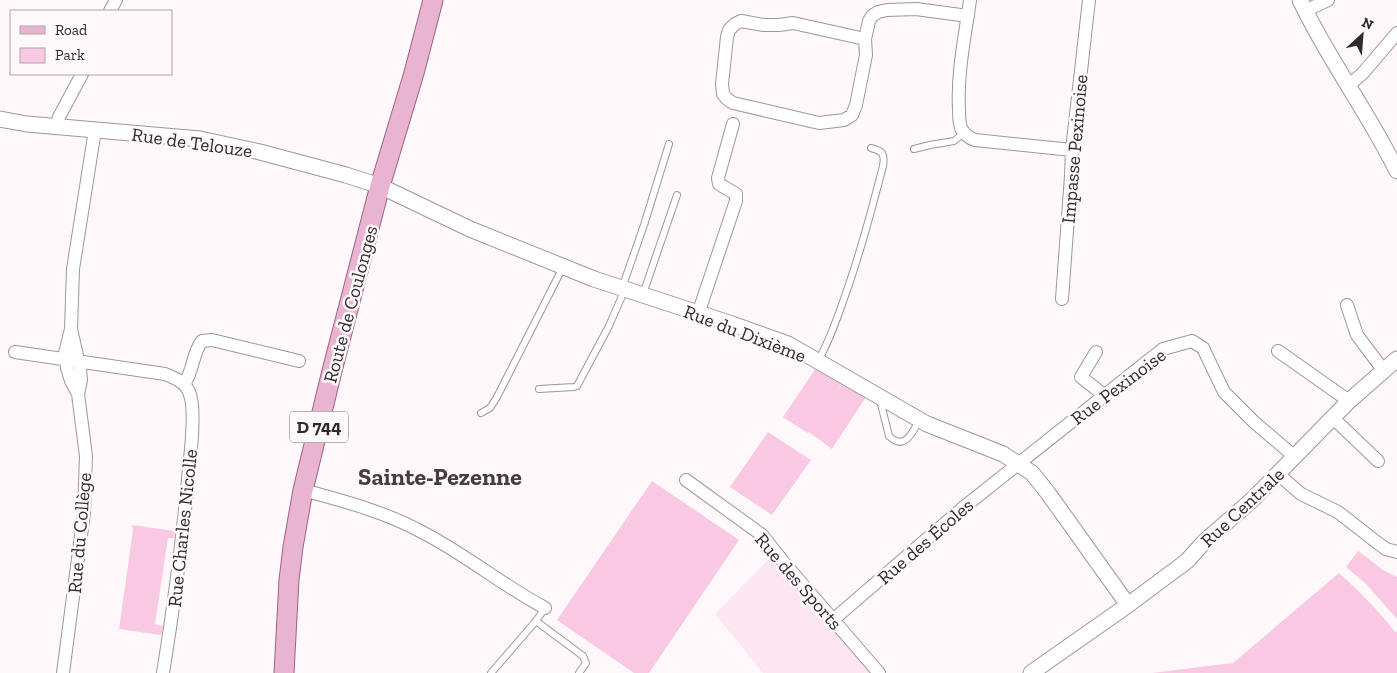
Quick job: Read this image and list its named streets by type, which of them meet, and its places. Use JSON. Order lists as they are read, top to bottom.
{
  "streets": {
    "main road": ["Route de Coulonges", "D 744"],
    "street": [
      "Rue de Telouze",
      "Impasse Pexinoise",
      "Rue du Dixième",
      "Rue Pexinoise",
      "Rue Centrale",
      "Rue Charles Nicolle",
      "Rue du Collège",
      "Rue des Écoles",
      "Rue des Sports"
    ]
  },
  "crossings": [
    ["Rue de Telouze", "Route de Coulonges"],
    ["Rue de Telouze", "Rue du Dixième"],
    ["Rue de Telouze", "Rue du Collège"],
    ["Route de Coulonges", "Rue du Dixième"],
    ["Rue du Dixième", "Rue Pexinoise"],
    ["Rue du Dixième", "Rue Centrale"],
    ["Rue du Dixième", "Rue des Écoles"],
    ["Rue Pexinoise", "Rue Centrale"],
    ["Rue Pexinoise", "Rue des Écoles"],
    ["Rue des Écoles", "Rue des Sports"]
  ],
  "districts": ["Sainte-Pezenne"],
  "legend": ["Road", "Park"],
  "north": "top right"
}
